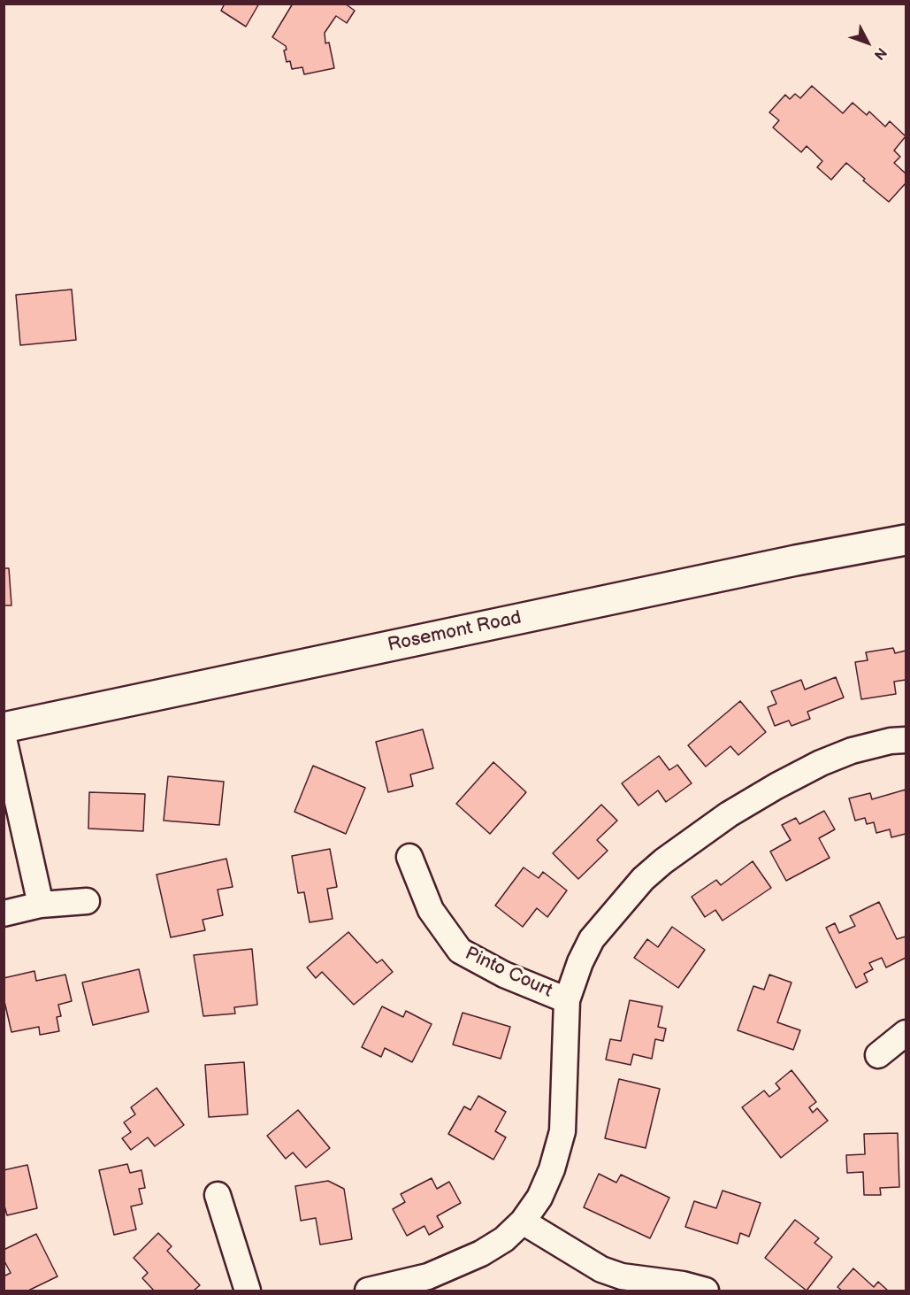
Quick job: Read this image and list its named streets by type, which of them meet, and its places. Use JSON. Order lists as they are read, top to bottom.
{
  "streets": {
    "main road": ["Rosemont Road"],
    "street": ["Pinto Court"]
  },
  "north": "bottom right"
}
